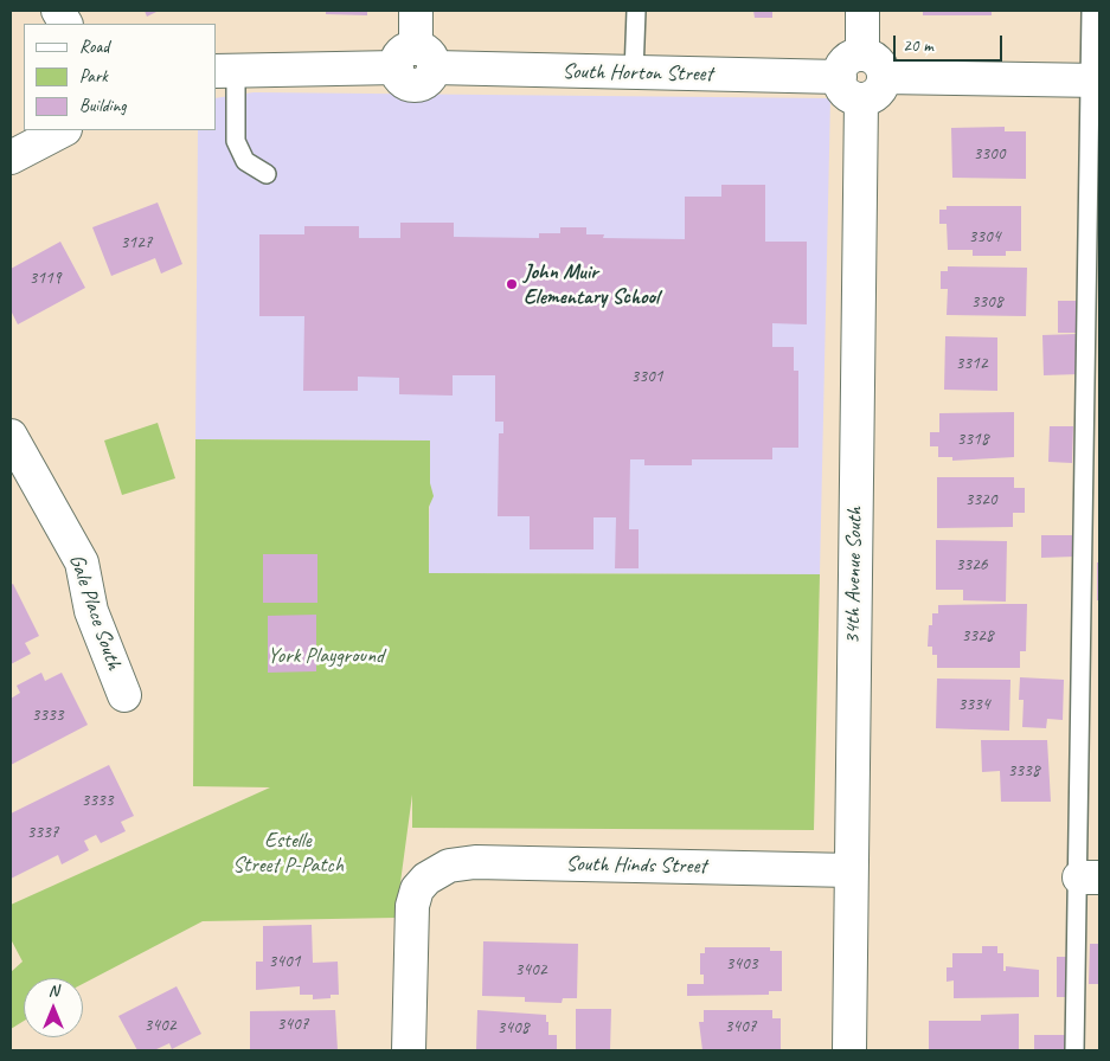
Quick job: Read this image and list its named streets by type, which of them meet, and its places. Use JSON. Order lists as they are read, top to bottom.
{
  "streets": {
    "street": [
      "South Horton Street",
      "34th Avenue South",
      "Gale Place South",
      "South Hinds Street"
    ]
  },
  "crossings": [
    ["South Horton Street", "34th Avenue South"],
    ["34th Avenue South", "South Hinds Street"]
  ],
  "parks": ["York Playground", "Estelle Street P-Patch"],
  "places": ["John Muir Elementary School"],
  "house_numbers": [
    "3300",
    "3304",
    "3127",
    "3119",
    "3308",
    "3312",
    "3301",
    "3318",
    "3320",
    "3326",
    "3328",
    "3334",
    "3333",
    "3338",
    "3333",
    "3337",
    "3401",
    "3403",
    "3402",
    "3407",
    "3402",
    "3407",
    "3408"
  ],
  "legend": ["Road", "Park", "Building"],
  "scale_bar": "20 m",
  "north": "top"
}
